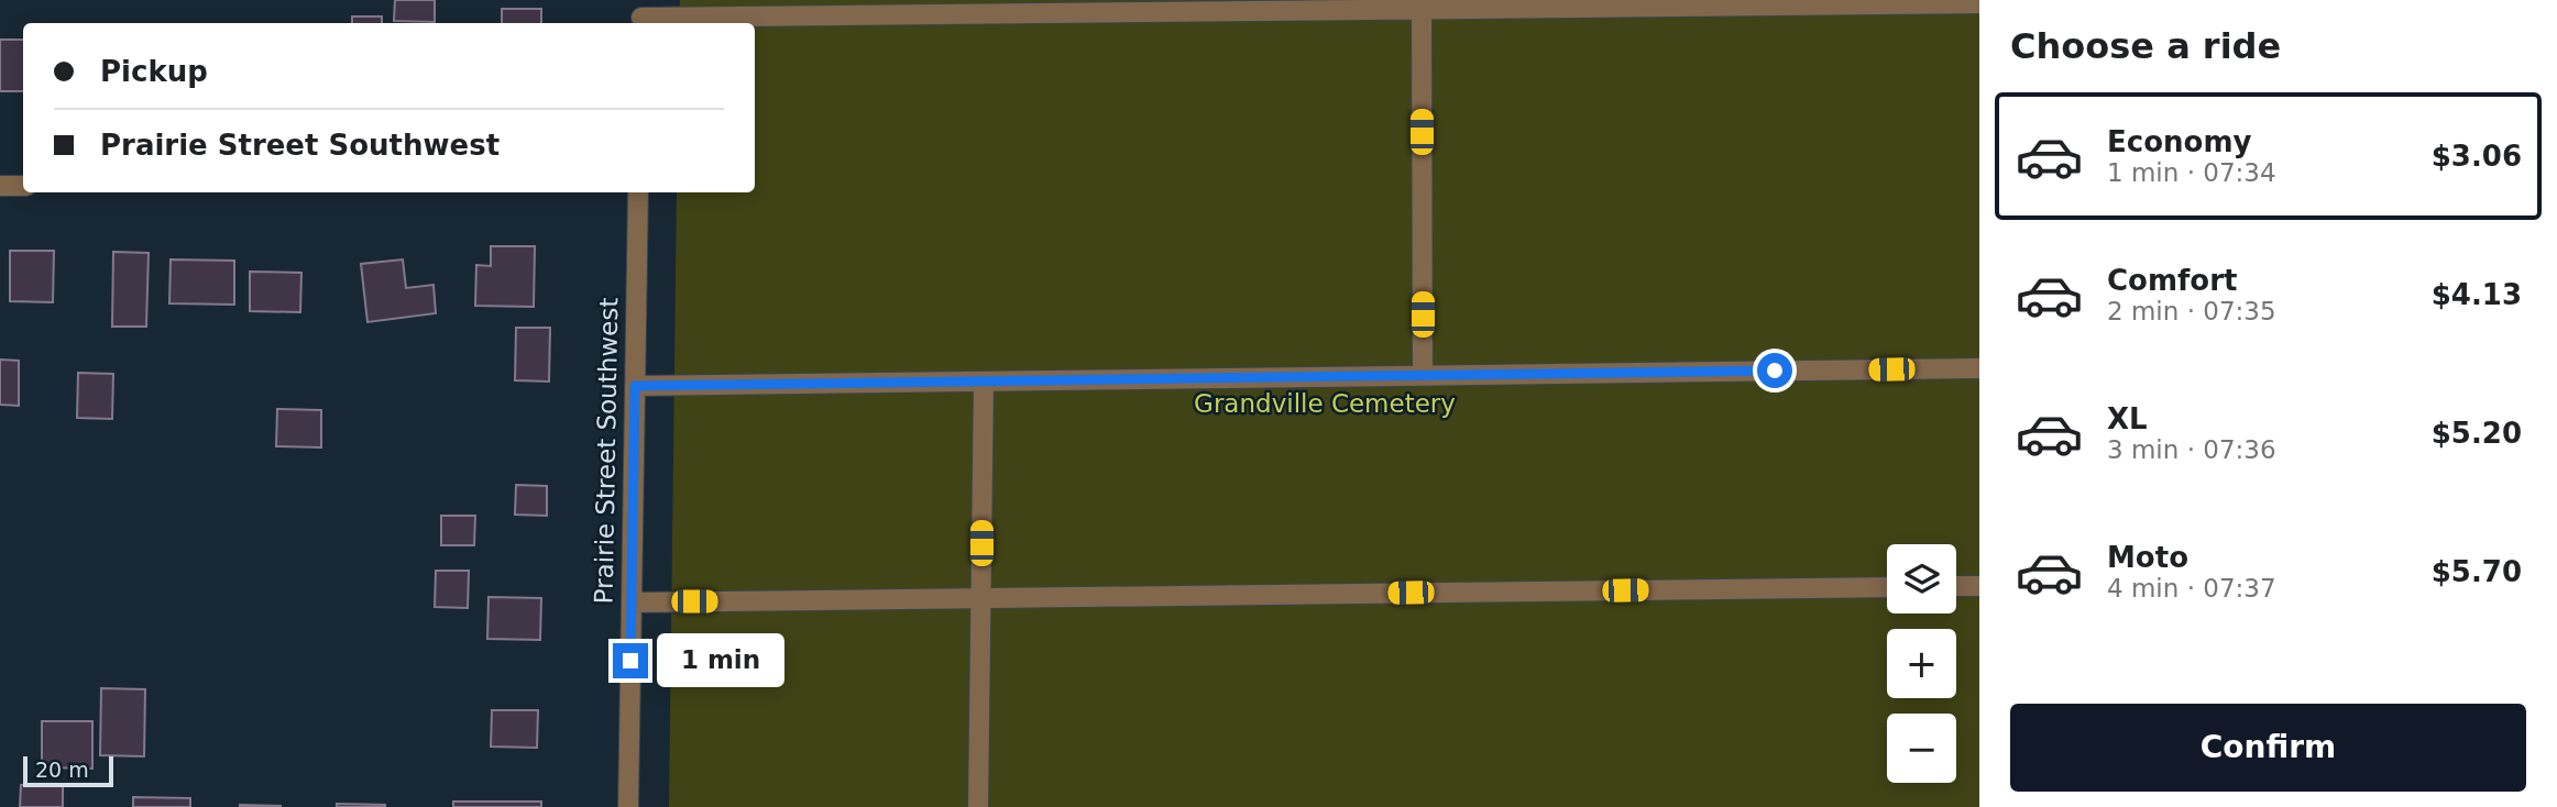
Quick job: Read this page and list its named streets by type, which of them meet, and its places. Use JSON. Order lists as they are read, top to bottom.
{
  "streets": {
    "street": ["Prairie Street Southwest"]
  },
  "parks": ["Grandville Cemetery"],
  "scale_bar": "20 m",
  "page": {
    "heading": "Choose a ride",
    "banner": ["Pickup", "Prairie Street Southwest"],
    "list": [
      {
        "name": "Economy",
        "note": "1 min · 07:34",
        "value": "$3.06"
      },
      {
        "name": "Comfort",
        "note": "2 min · 07:35",
        "value": "$4.13"
      },
      {
        "name": "XL",
        "note": "3 min · 07:36",
        "value": "$5.20"
      },
      {
        "name": "Moto",
        "note": "4 min · 07:37",
        "value": "$5.70"
      }
    ],
    "map_buttons": ["+", "−"],
    "bubble": "1 min",
    "buttons": "Confirm",
    "scale": "20 m"
  }
}
